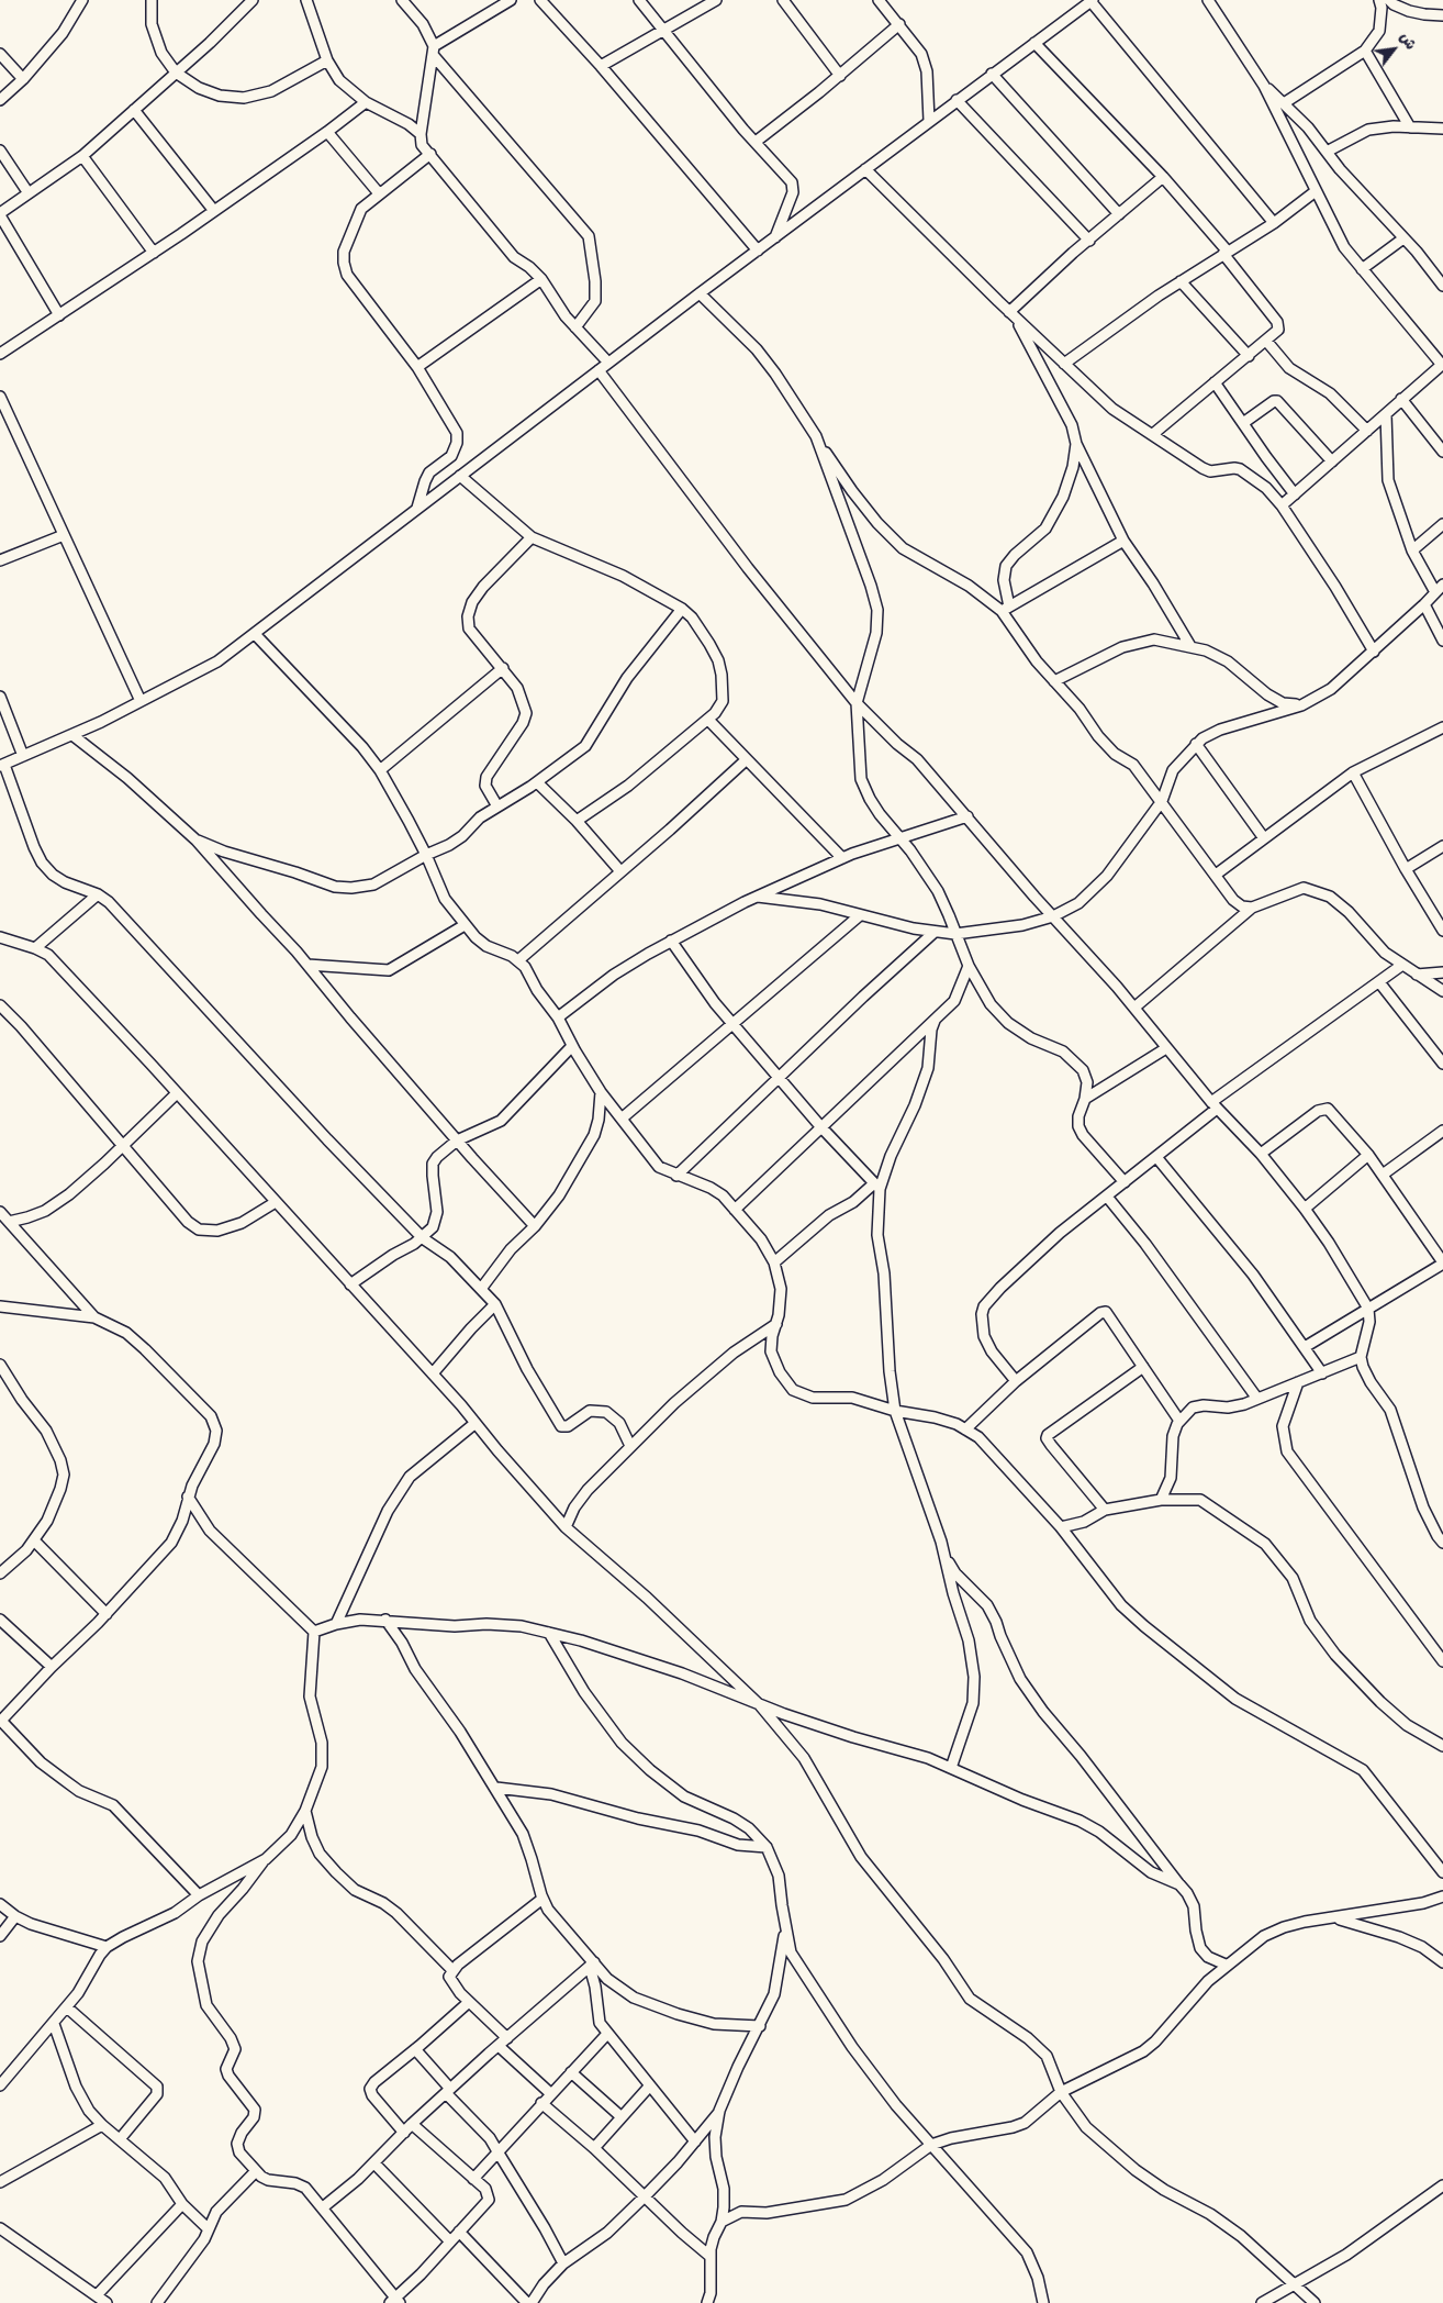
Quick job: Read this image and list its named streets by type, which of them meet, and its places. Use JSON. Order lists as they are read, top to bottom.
{
  "north": "top right"
}
